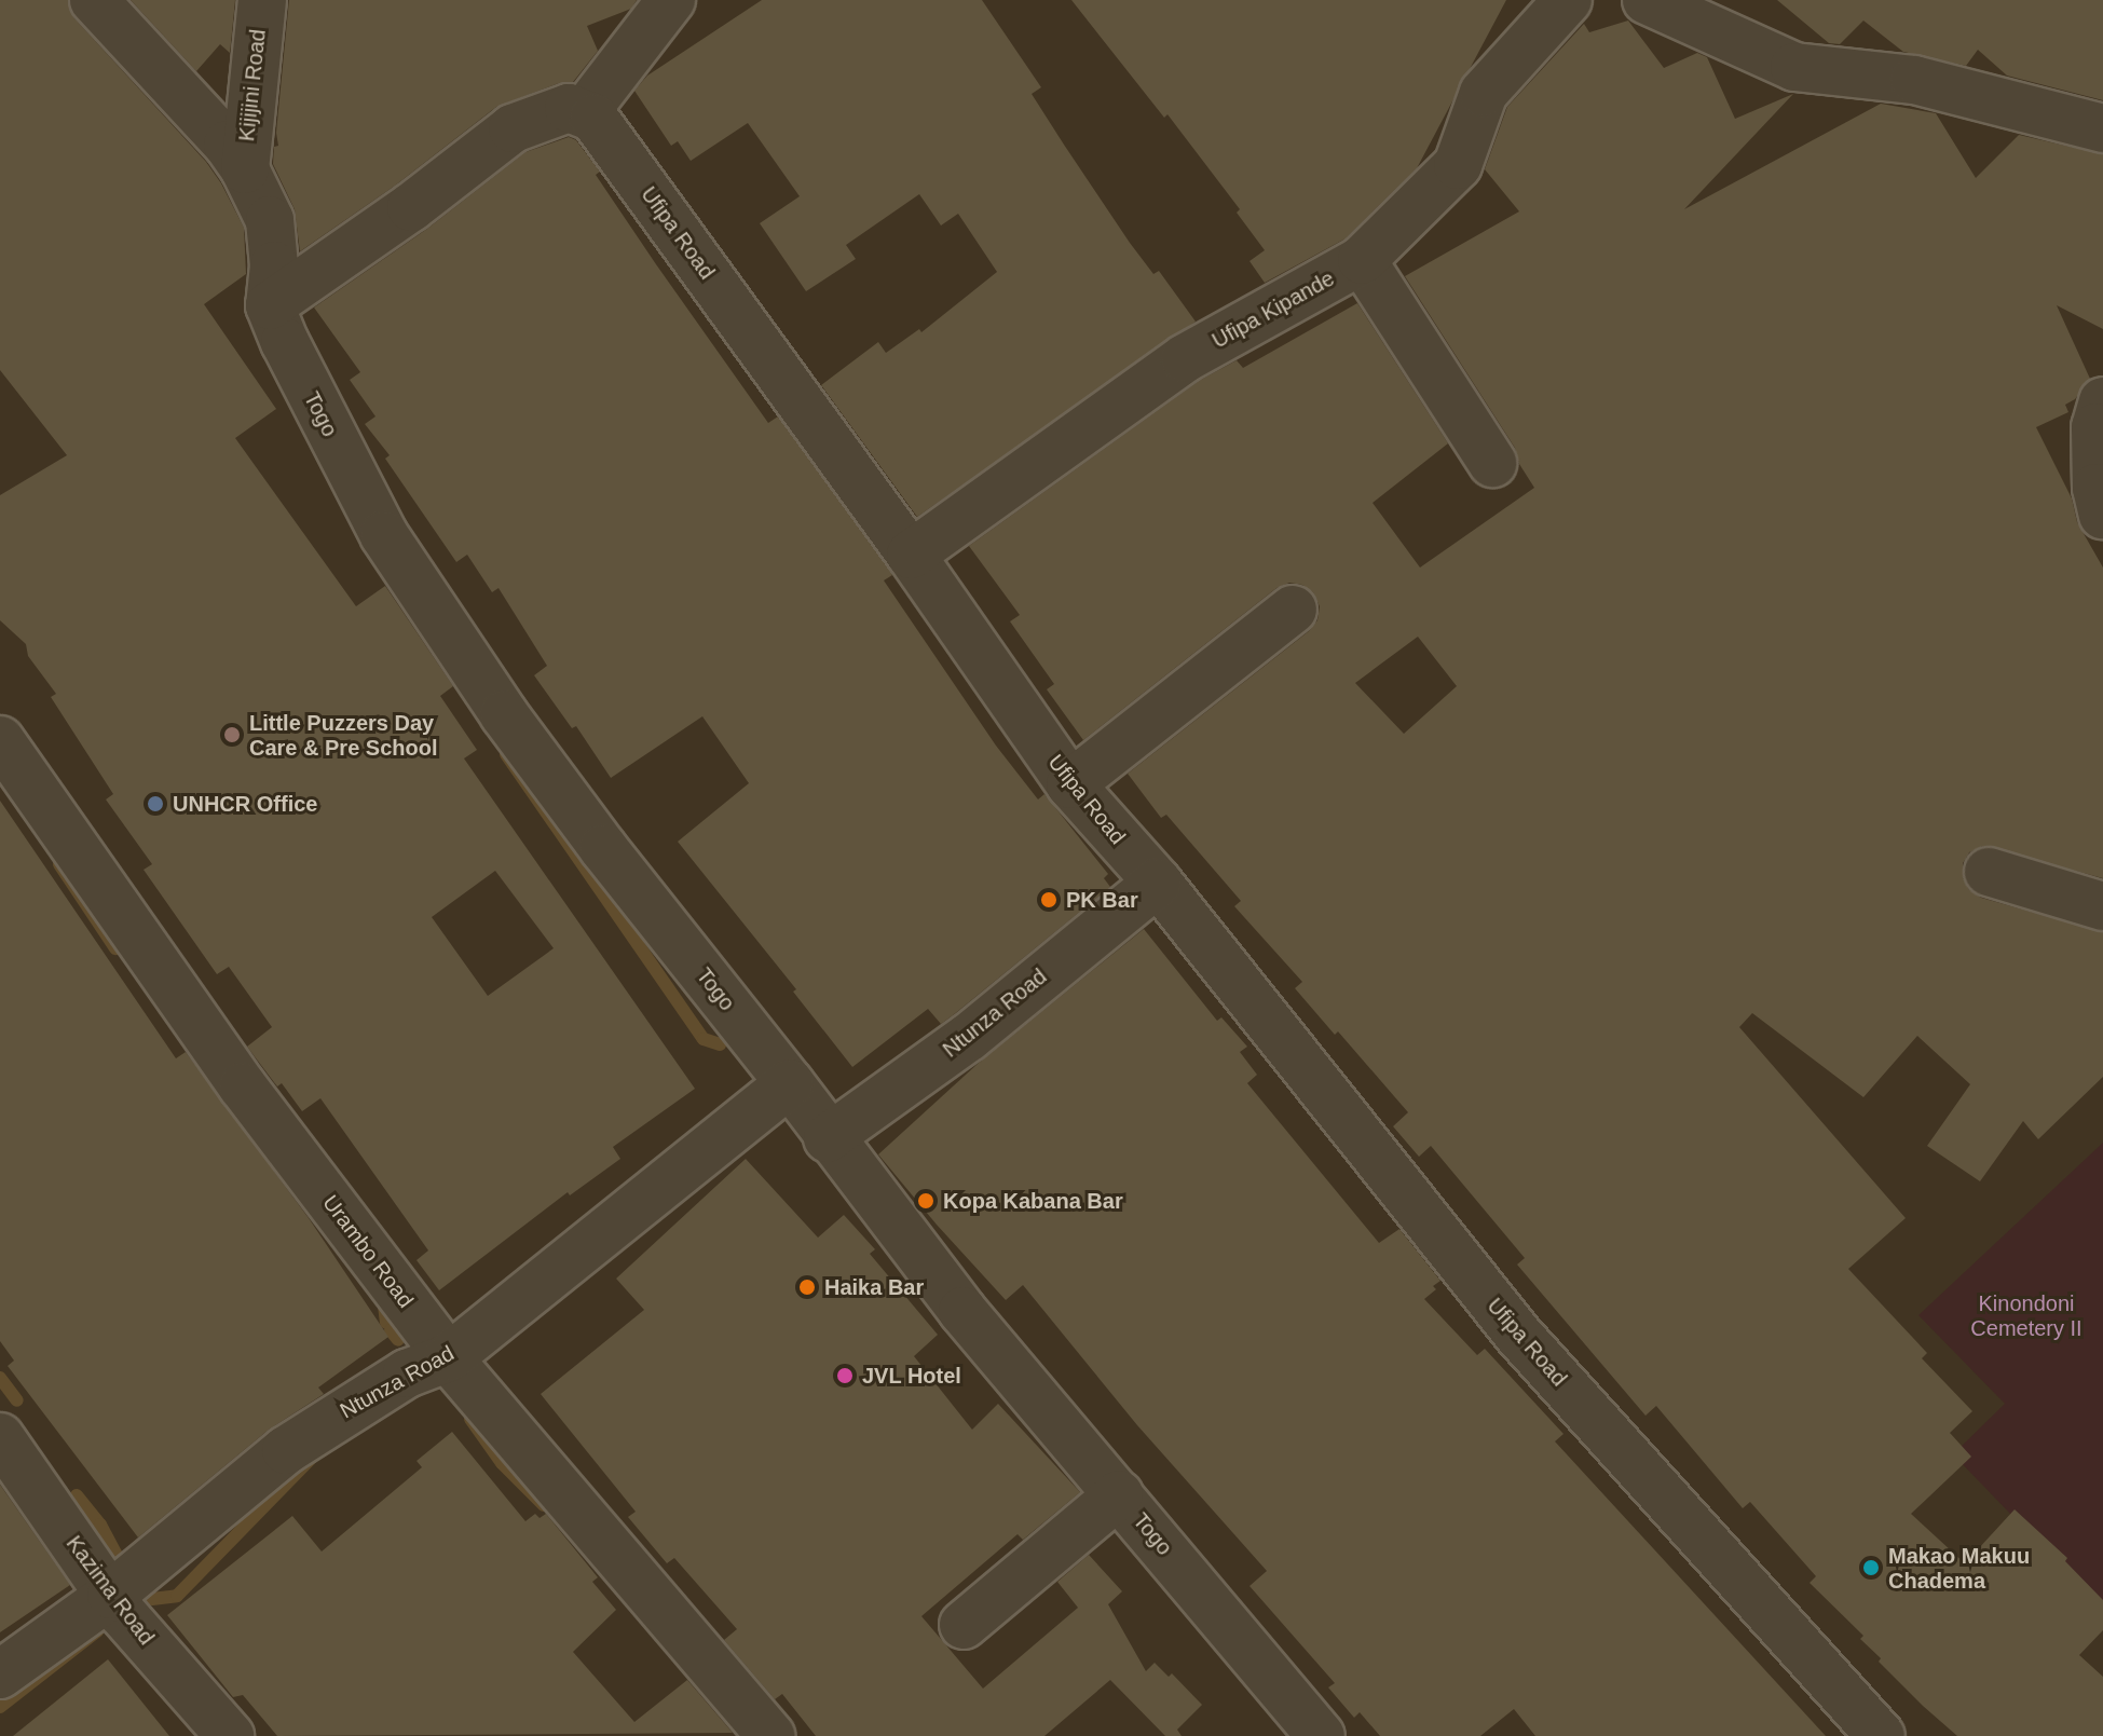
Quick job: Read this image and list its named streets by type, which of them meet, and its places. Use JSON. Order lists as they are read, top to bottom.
{
  "streets": {
    "street": [
      "Kijijini Road",
      "Ufipa Road",
      "Ufipa Kipande",
      "Togo",
      "Ntunza Road",
      "Urambo Road",
      "Kazima Road"
    ]
  },
  "crossings": [
    ["Ufipa Road", "Ufipa Kipande"],
    ["Ufipa Road", "Ntunza Road"],
    ["Togo", "Ntunza Road"],
    ["Ntunza Road", "Urambo Road"],
    ["Ntunza Road", "Kazima Road"]
  ],
  "parks": ["Kinondoni Cemetery II"],
  "places": [
    "Little Puzzers Day Care & Pre School",
    "UNHCR Office",
    "PK Bar",
    "Kopa Kabana Bar",
    "Haika Bar",
    "JVL Hotel",
    "Makao Makuu Chadema"
  ]
}
